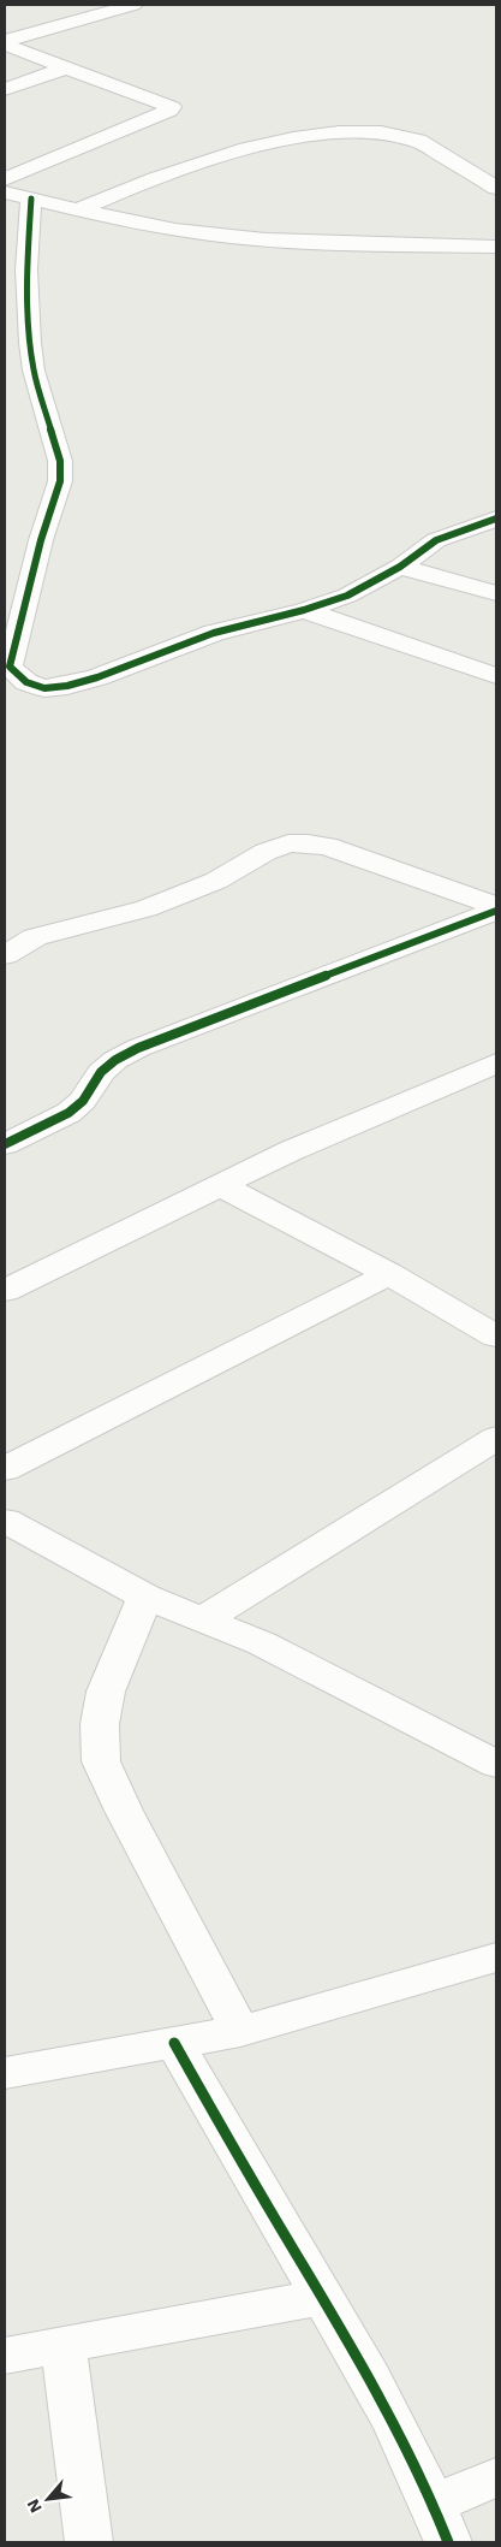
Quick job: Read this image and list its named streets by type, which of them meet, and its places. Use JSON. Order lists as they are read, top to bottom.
{
  "north": "bottom left"
}
